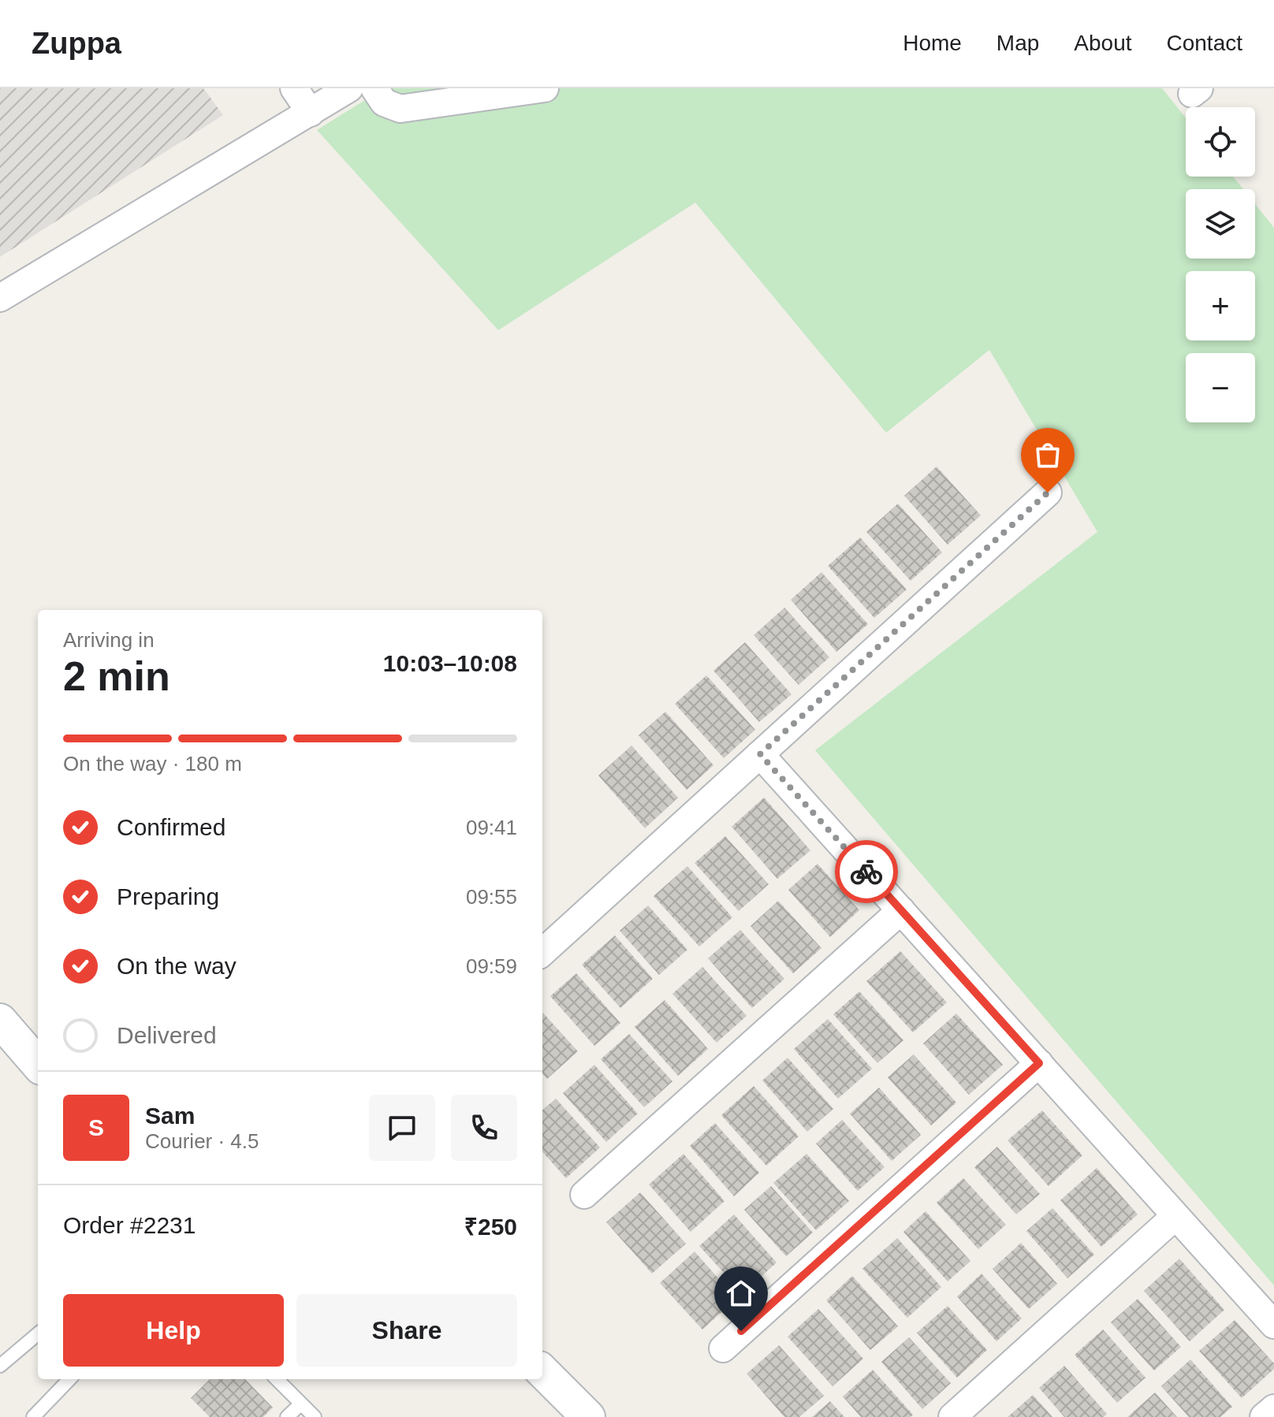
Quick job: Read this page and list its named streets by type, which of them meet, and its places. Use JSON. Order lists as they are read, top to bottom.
{
  "page": {
    "header": "Zuppa",
    "nav": [
      "Home",
      "Map",
      "About",
      "Contact"
    ],
    "map_buttons": ["+", "−"],
    "heading": ["2 min", "Arriving in", "10:03–10:08"],
    "panel": [
      "Sam",
      "Courier · 4.5",
      "Order #2231",
      "₹250"
    ],
    "bar": "On the way · 180 m",
    "list": [
      ["Confirmed", "09:41"],
      ["Preparing", "09:55"],
      ["On the way", "09:59"],
      "Delivered"
    ],
    "round": "S",
    "buttons": ["Help", "Share"]
  }
}
